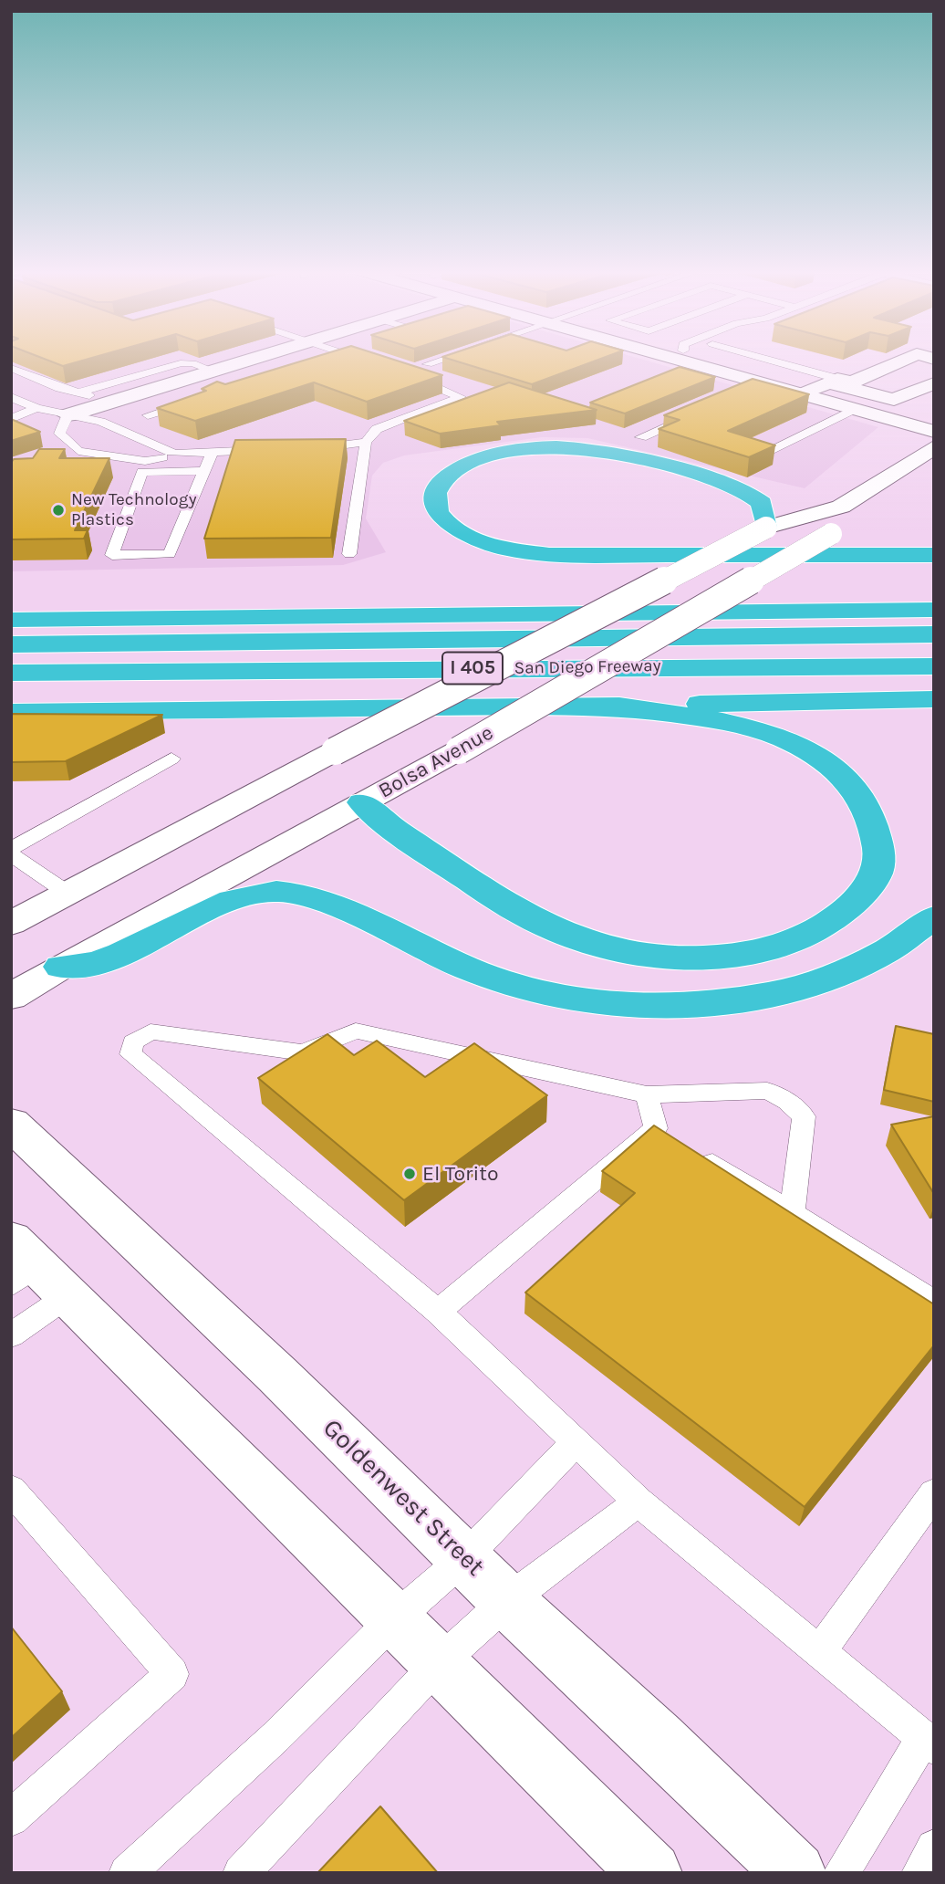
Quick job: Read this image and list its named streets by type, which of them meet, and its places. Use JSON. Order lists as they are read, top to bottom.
{
  "streets": {
    "highway": ["San Diego Freeway", "I 405"],
    "main road": ["Bolsa Avenue", "Goldenwest Street"]
  },
  "places": ["New Technology Plastics", "El Torito"]
}
